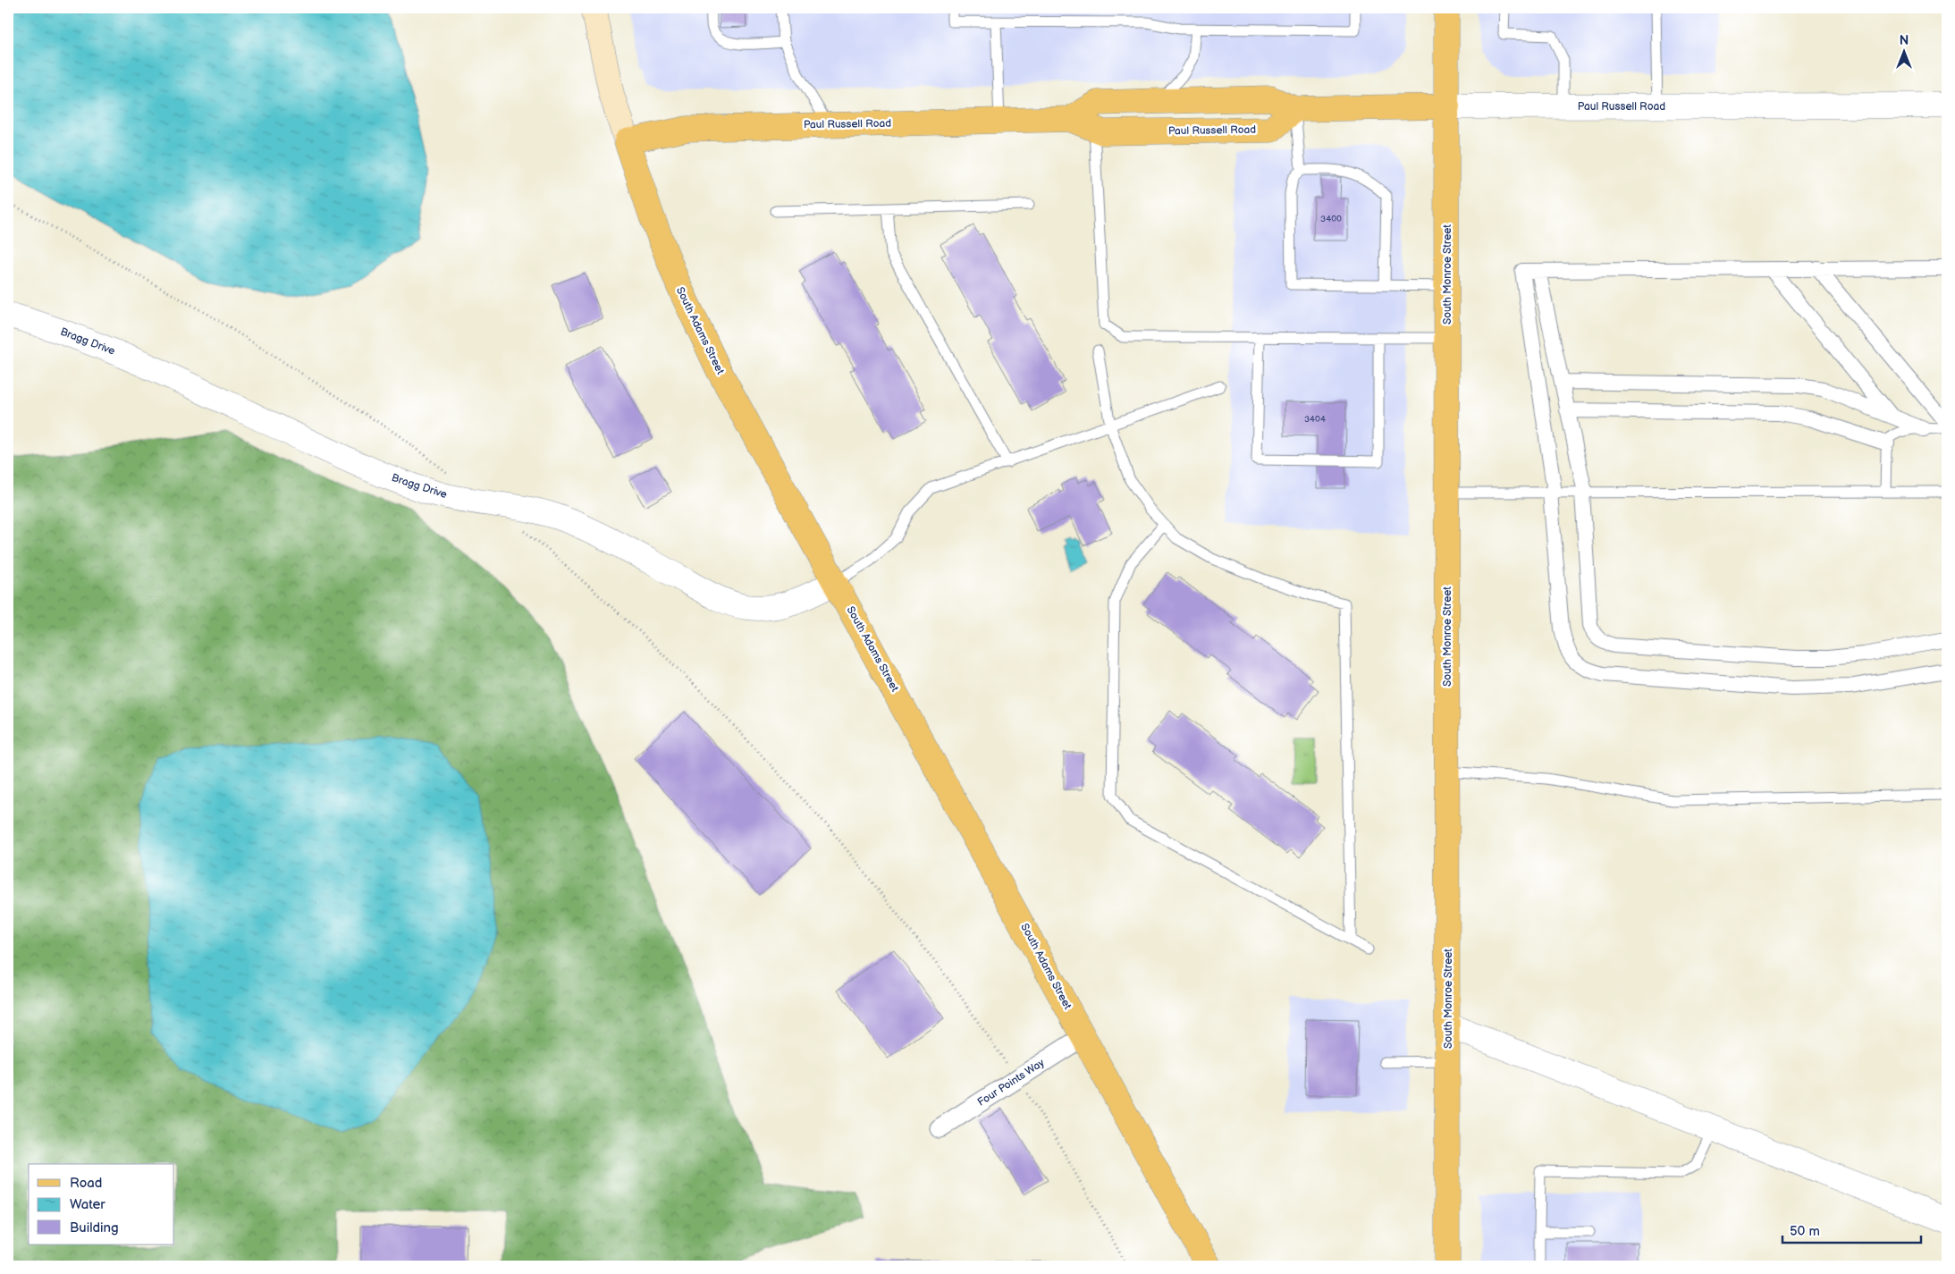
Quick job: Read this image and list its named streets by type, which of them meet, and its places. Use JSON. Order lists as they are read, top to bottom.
{
  "streets": {
    "main road": ["Paul Russell Road", "South Monroe Street", "South Adams Street"],
    "street": ["Bragg Drive", "Four Points Way"]
  },
  "crossings": [
    ["Paul Russell Road", "South Monroe Street"],
    ["Paul Russell Road", "South Adams Street"],
    ["South Adams Street", "Bragg Drive"],
    ["South Adams Street", "Four Points Way"]
  ],
  "house_numbers": ["3400", "3404"],
  "legend": ["Road", "Water", "Building"],
  "scale_bar": "50 m",
  "north": "top"
}
